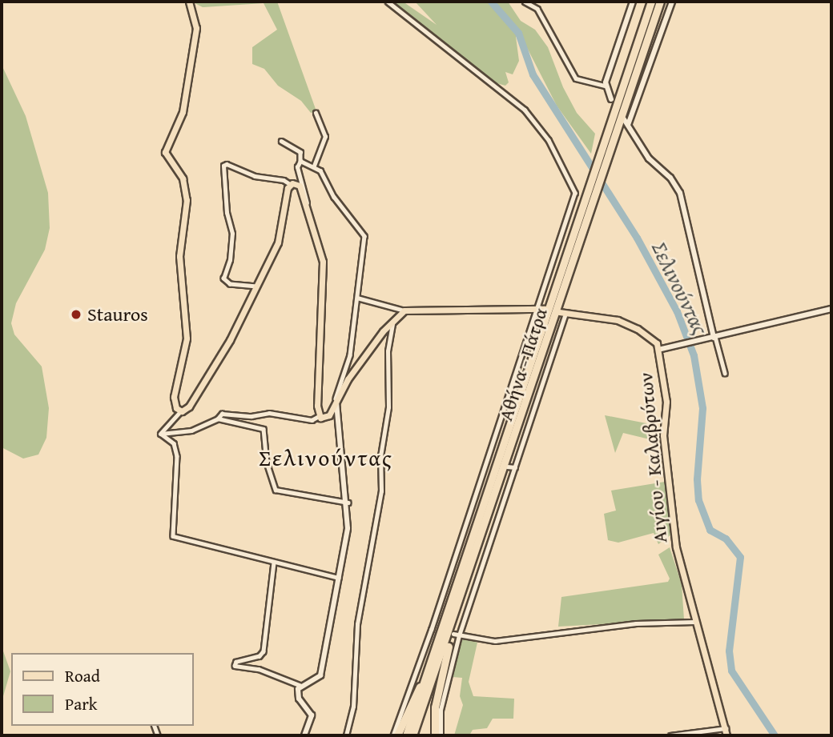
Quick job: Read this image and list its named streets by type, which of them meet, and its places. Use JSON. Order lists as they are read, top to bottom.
{
  "streets": {
    "highway": ["Αθήνα - Πάτρα"],
    "main road": ["Αιγίου - Καλαβρύτων"]
  },
  "districts": ["Σελινούντας"],
  "water": ["Σελινούντας"],
  "places": ["Stauros"],
  "legend": ["Road", "Park"]
}
